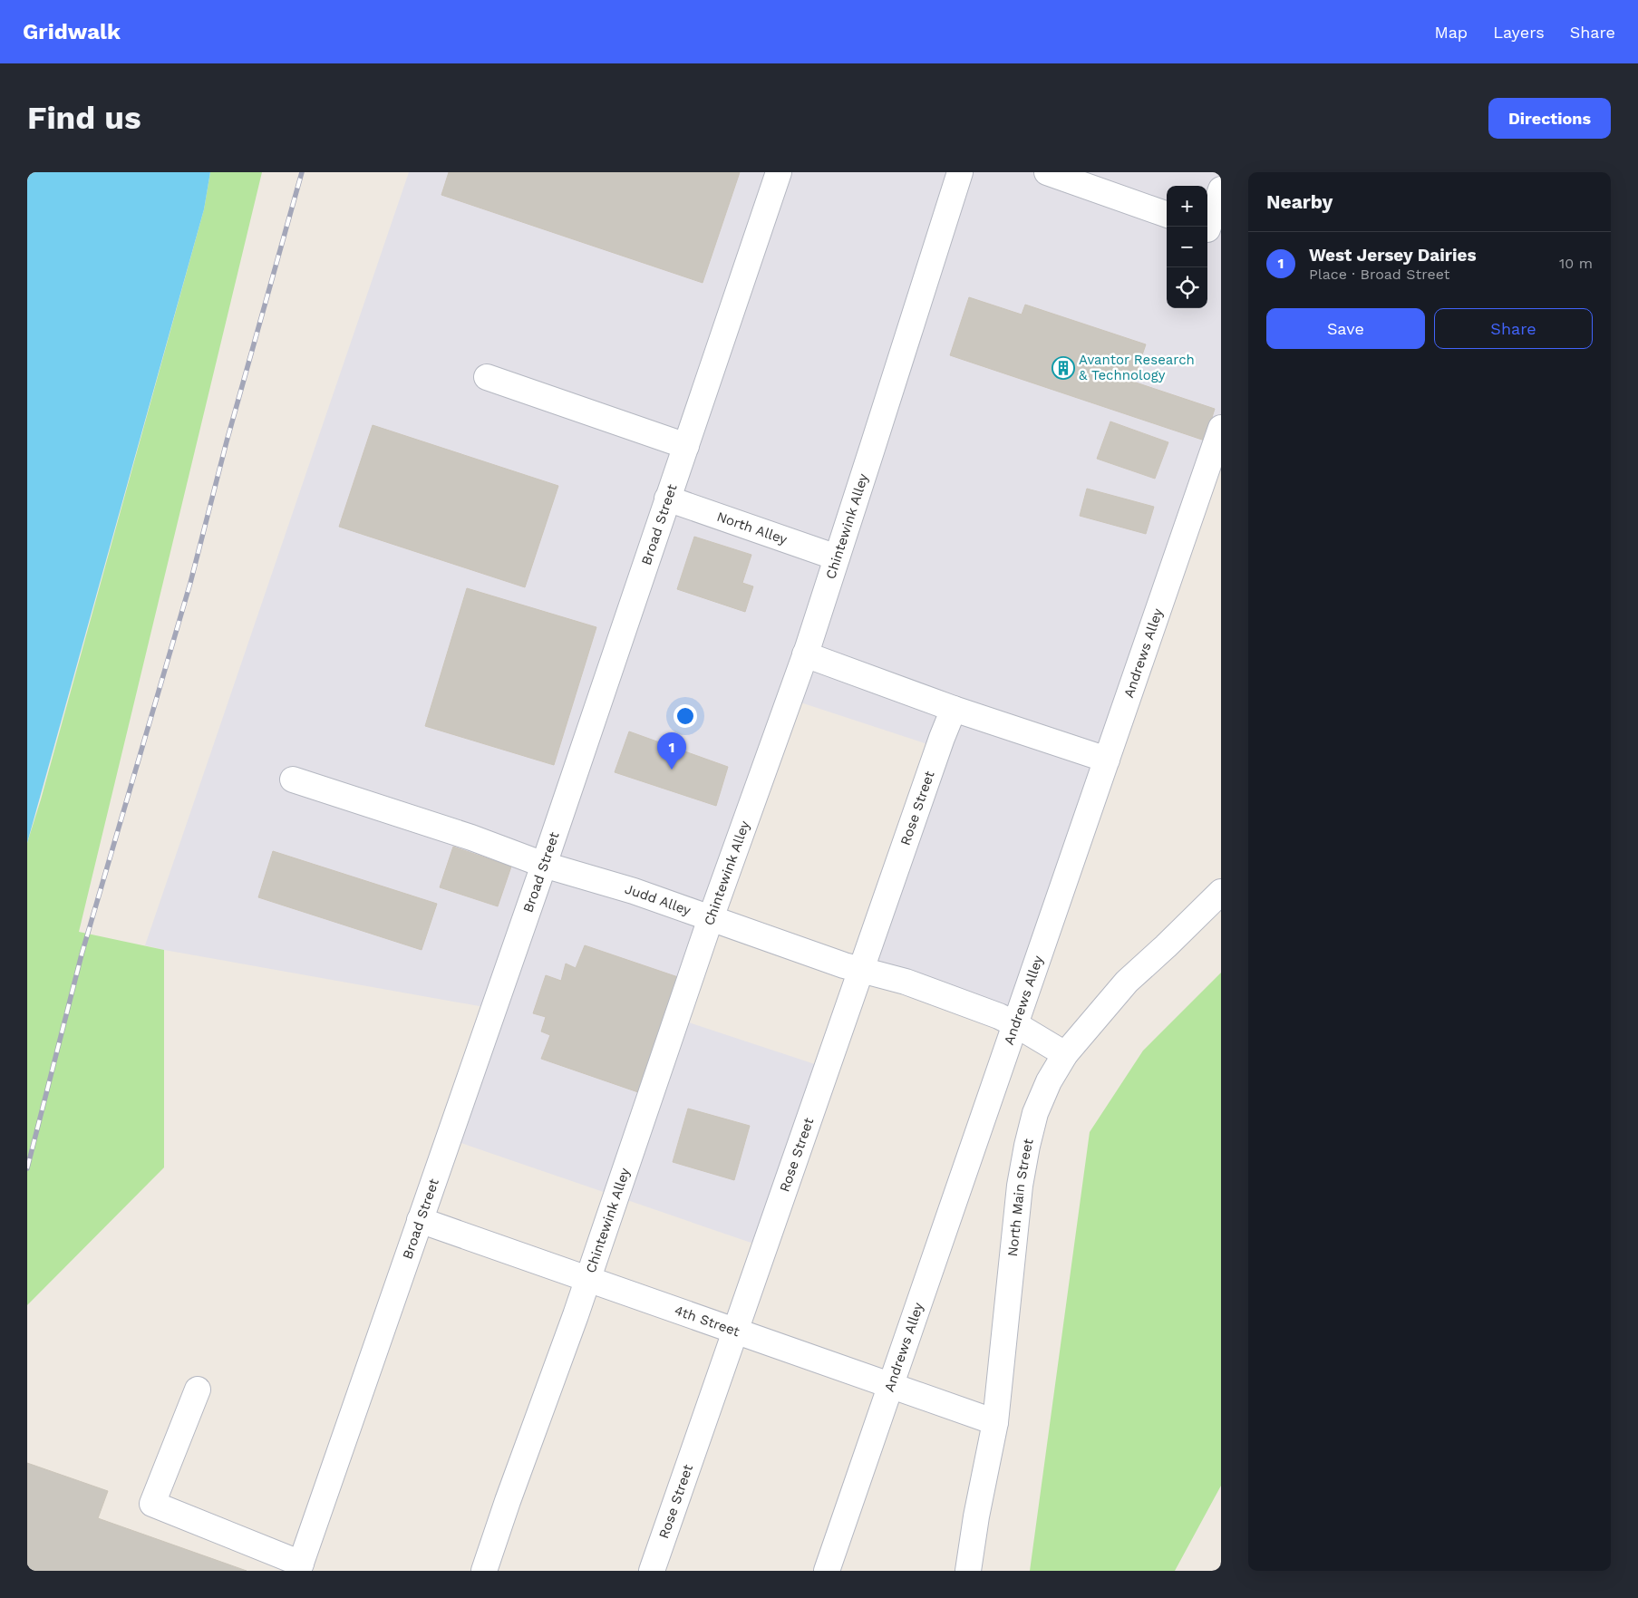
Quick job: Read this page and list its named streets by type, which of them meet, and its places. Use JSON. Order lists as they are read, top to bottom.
{
  "streets": {
    "street": [
      "Broad Street",
      "Chintewink Alley",
      "North Alley",
      "Andrews Alley",
      "Rose Street",
      "Judd Alley",
      "North Main Street",
      "4th Street"
    ]
  },
  "crossings": [
    ["Broad Street", "North Alley"],
    ["Broad Street", "Judd Alley"],
    ["Broad Street", "4th Street"],
    ["Chintewink Alley", "North Alley"],
    ["Chintewink Alley", "Judd Alley"],
    ["Chintewink Alley", "4th Street"],
    ["Andrews Alley", "Judd Alley"],
    ["Andrews Alley", "4th Street"],
    ["Rose Street", "Judd Alley"],
    ["Rose Street", "4th Street"],
    ["Judd Alley", "North Main Street"],
    ["North Main Street", "4th Street"]
  ],
  "places": {
    "building": ["Avantor Research & Technology"]
  },
  "page": {
    "header": "Gridwalk",
    "nav": ["Map", "Layers", "Share"],
    "buttons": [
      "Directions",
      ["Save", "Share"]
    ],
    "title": "Find us",
    "heading": "Nearby",
    "map_buttons": ["+", "−"],
    "list": [
      {
        "mark": "1",
        "name": "West Jersey Dairies",
        "note": "Place · Broad Street",
        "value": "10 m"
      }
    ],
    "pins": "1"
  }
}
